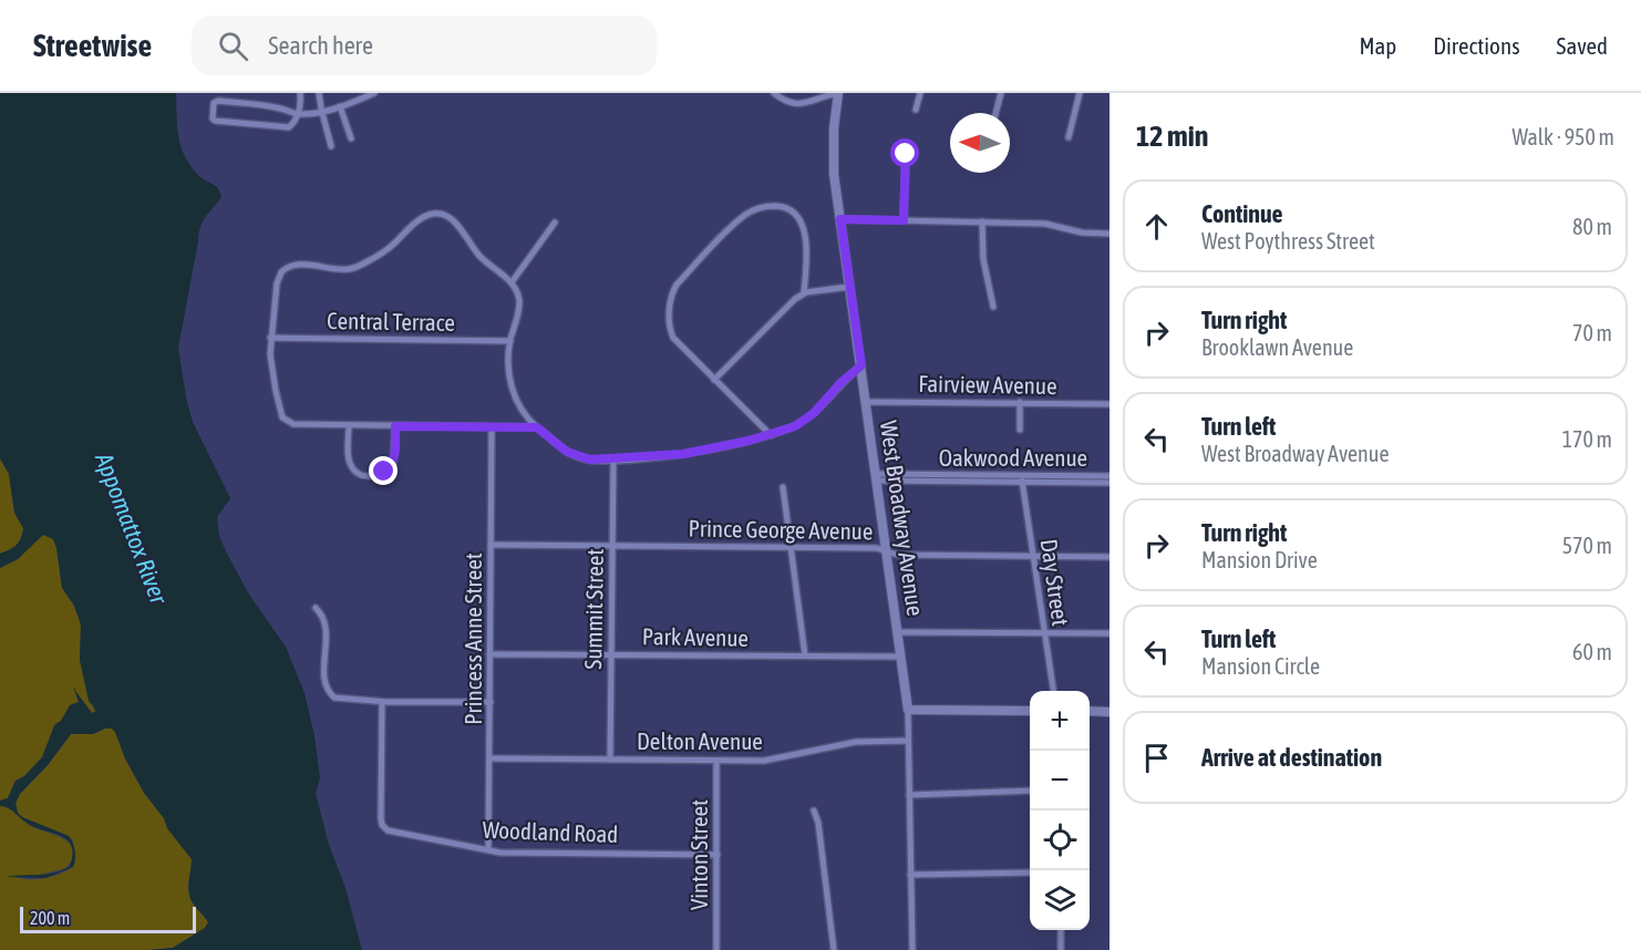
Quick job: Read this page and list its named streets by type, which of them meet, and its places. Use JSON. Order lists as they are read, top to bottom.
{
  "streets": {
    "main road": ["West Broadway Avenue"],
    "street": [
      "Central Terrace",
      "Fairview Avenue",
      "Oakwood Avenue",
      "Prince George Avenue",
      "Day Street",
      "Summit Street",
      "Park Avenue",
      "Princess Anne Street",
      "Delton Avenue",
      "Woodland Road",
      "Vinton Street"
    ]
  },
  "crossings": [
    ["Fairview Avenue", "West Broadway Avenue"],
    ["Oakwood Avenue", "West Broadway Avenue"],
    ["Oakwood Avenue", "Day Street"],
    ["West Broadway Avenue", "Prince George Avenue"],
    ["West Broadway Avenue", "Park Avenue"],
    ["West Broadway Avenue", "Delton Avenue"],
    ["Prince George Avenue", "Day Street"],
    ["Prince George Avenue", "Summit Street"],
    ["Prince George Avenue", "Princess Anne Street"],
    ["Summit Street", "Park Avenue"],
    ["Summit Street", "Delton Avenue"],
    ["Park Avenue", "Princess Anne Street"],
    ["Princess Anne Street", "Delton Avenue"],
    ["Princess Anne Street", "Woodland Road"],
    ["Delton Avenue", "Vinton Street"],
    ["Woodland Road", "Vinton Street"]
  ],
  "water": ["Appomattox River"],
  "scale_bar": "200 m",
  "north": "left",
  "page": {
    "header": "Streetwise",
    "search": "Search here",
    "nav": ["Map", "Directions", "Saved"],
    "heading": ["12 min", "Walk · 950 m"],
    "list": [
      ["Continue", "West Poythress Street", "80 m"],
      ["Turn right", "Brooklawn Avenue", "70 m"],
      ["Turn left", "West Broadway Avenue", "170 m"],
      ["Turn right", "Mansion Drive", "570 m"],
      ["Turn left", "Mansion Circle", "60 m"],
      "Arrive at destination"
    ],
    "map_buttons": ["+", "−"],
    "scale": "200 m"
  }
}
